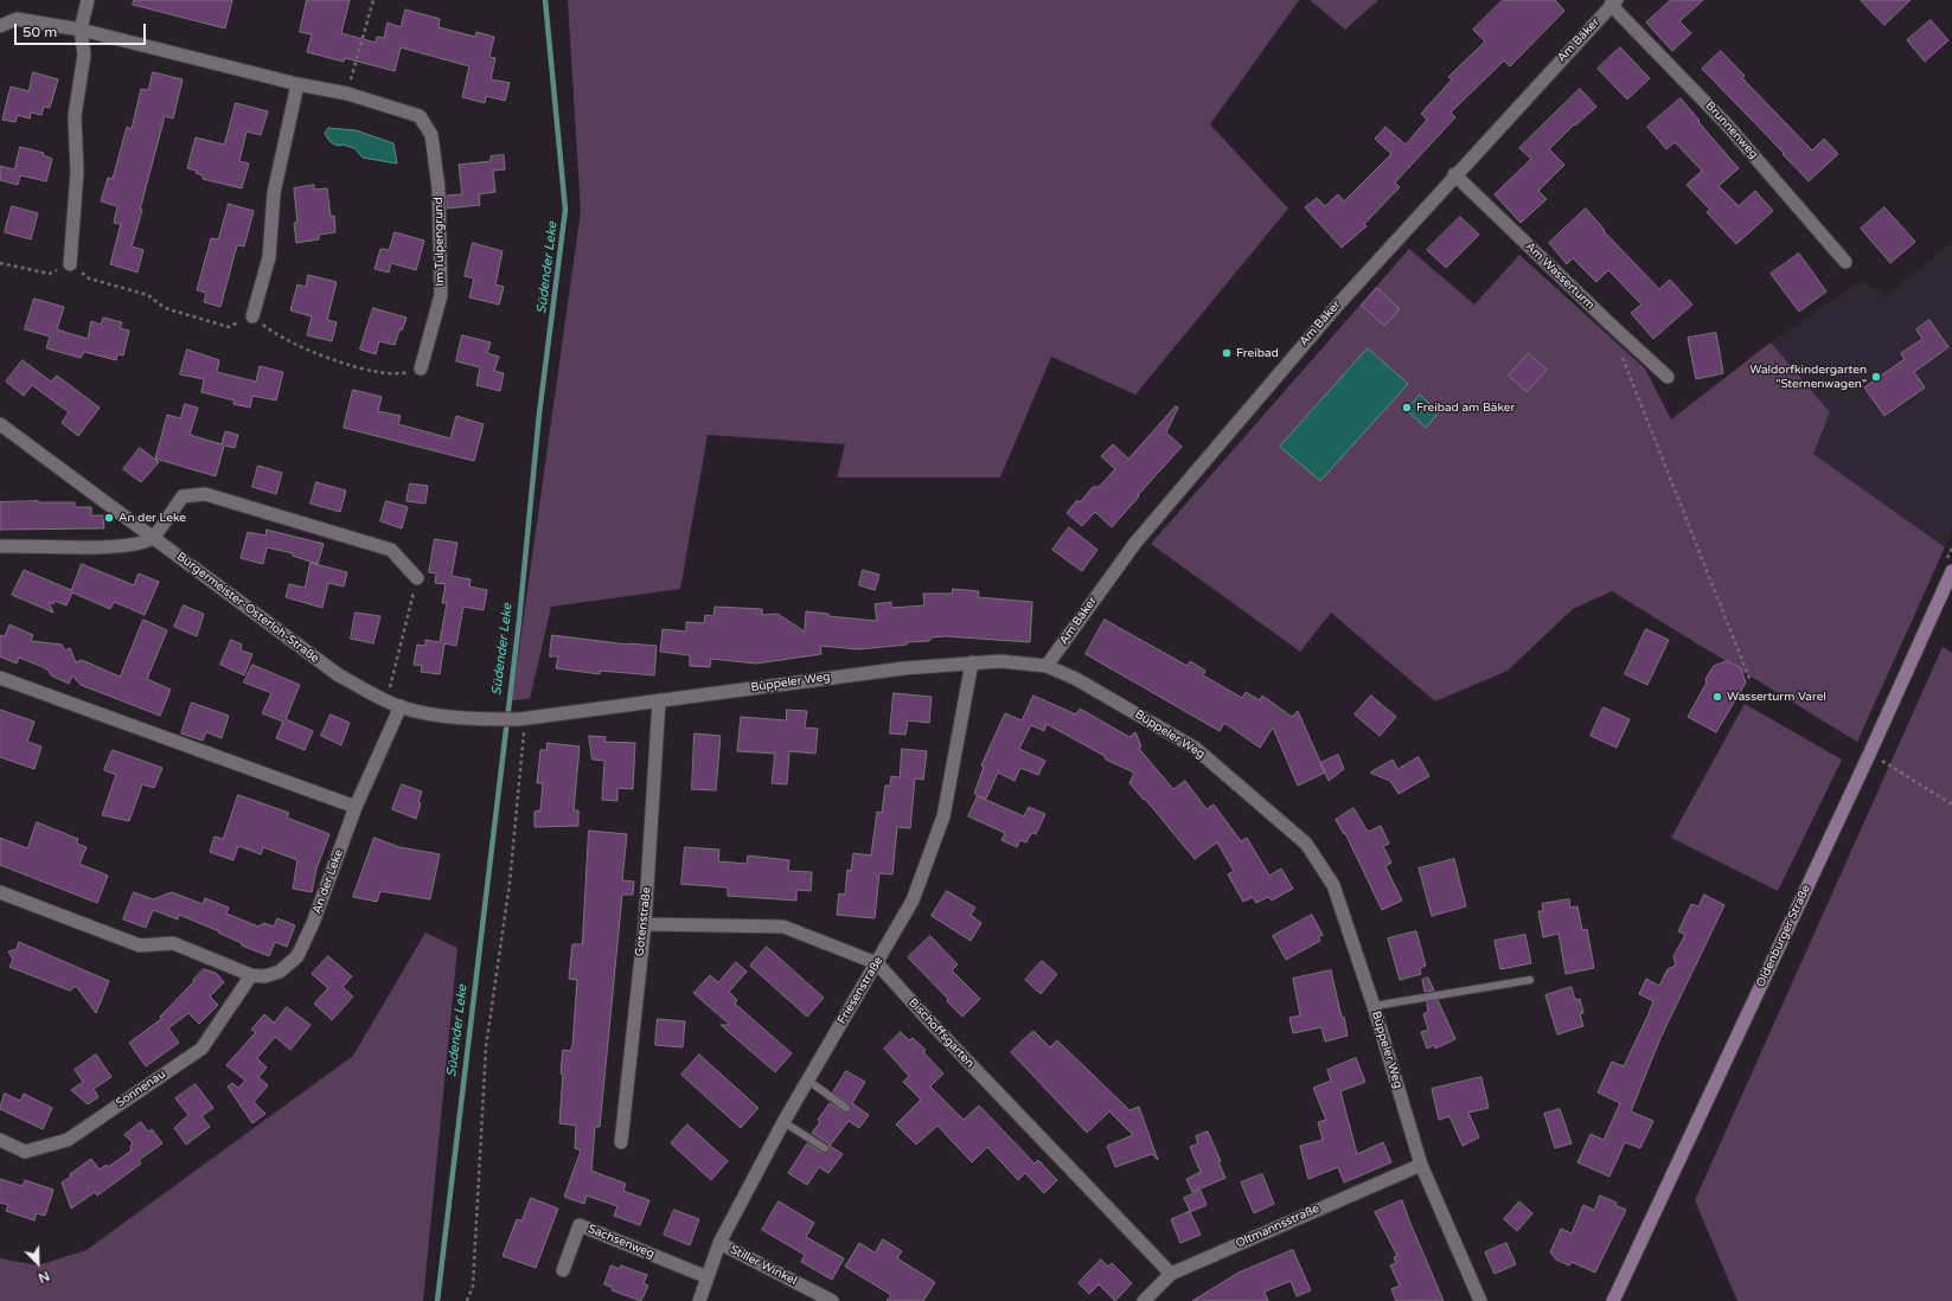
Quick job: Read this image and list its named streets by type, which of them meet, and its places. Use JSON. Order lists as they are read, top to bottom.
{
  "streets": {
    "main road": ["Oldenburger Straße"],
    "street": [
      "Am Bäker",
      "Brunnenweg",
      "Im Tulpengrund",
      "Am Wasserturm",
      "Bürgermeister-Osterloh-Straße",
      "Büppeler Weg",
      "An der Leke",
      "Gotenstraße",
      "Friesenstraße",
      "Bischoffsgarten",
      "Sonnenau",
      "Oltmannsstraße",
      "Sachsenweg",
      "Stiller Winkel"
    ]
  },
  "crossings": [
    ["Am Bäker", "Brunnenweg"],
    ["Am Bäker", "Am Wasserturm"],
    ["Am Bäker", "Büppeler Weg"],
    ["Bürgermeister-Osterloh-Straße", "Büppeler Weg"],
    ["Bürgermeister-Osterloh-Straße", "An der Leke"],
    ["Büppeler Weg", "Gotenstraße"],
    ["Büppeler Weg", "Friesenstraße"],
    ["Büppeler Weg", "Oltmannsstraße"],
    ["An der Leke", "Sonnenau"],
    ["Gotenstraße", "Bischoffsgarten"],
    ["Friesenstraße", "Bischoffsgarten"],
    ["Friesenstraße", "Sachsenweg"],
    ["Friesenstraße", "Stiller Winkel"],
    ["Bischoffsgarten", "Oltmannsstraße"]
  ],
  "water": ["Südender Leke"],
  "places": [
    "Freibad",
    "Waldorfkindergarten \"Sternenwagen\"",
    "Freibad am Bäker",
    "An der Leke",
    "Wasserturm Varel"
  ],
  "scale_bar": "50 m",
  "north": "bottom right"
}
